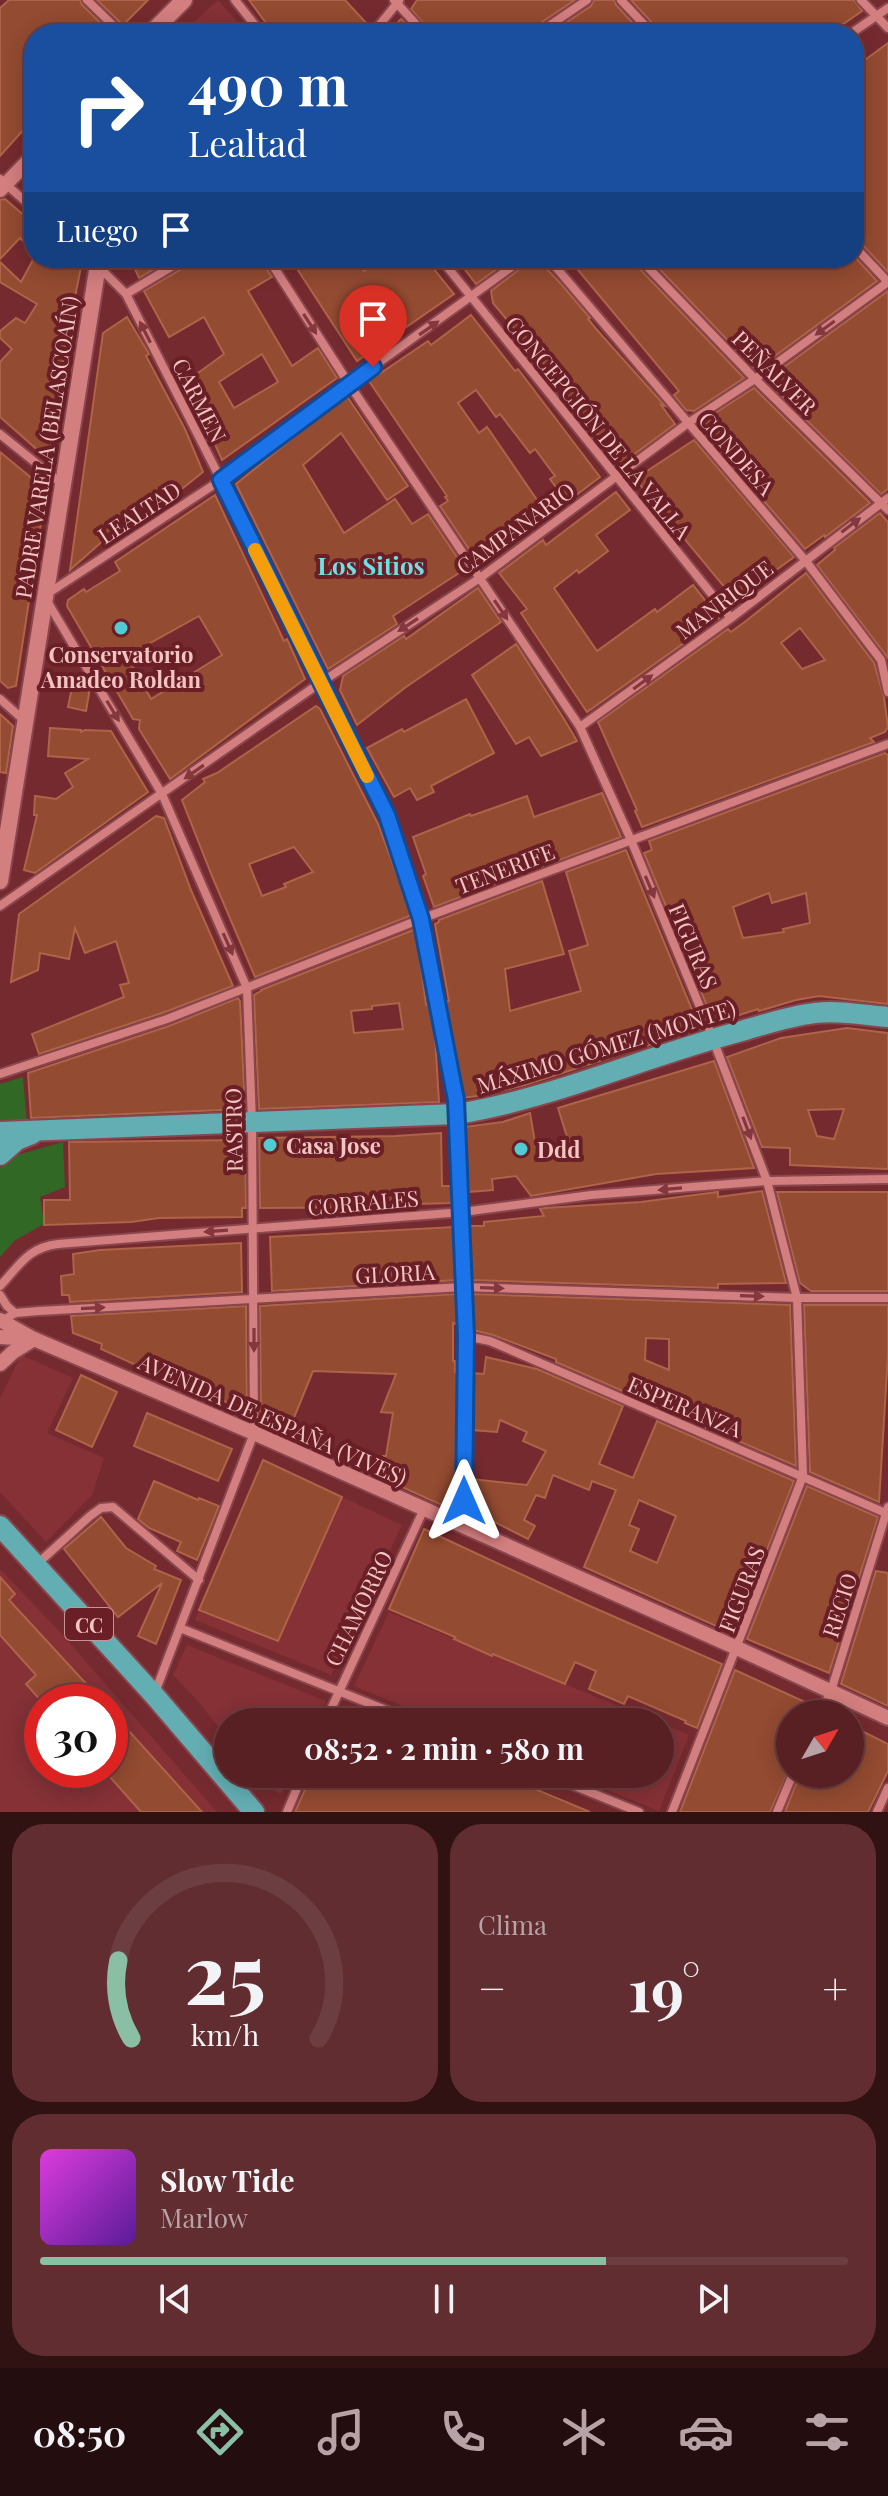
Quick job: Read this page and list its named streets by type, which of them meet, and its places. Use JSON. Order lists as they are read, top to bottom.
{
  "streets": {
    "main road": ["PADRE VARELA (BELASCOAÍN)", "MÁXIMO GÓMEZ (MONTE)", "CC"],
    "street": [
      "PEÑALVER",
      "CARMEN",
      "CONCEPCIÓN DE LA VALLA",
      "CONDESA",
      "LEALTAD",
      "CAMPANARIO",
      "MANRIQUE",
      "TENERIFE",
      "FIGURAS",
      "RASTRO",
      "CORRALES",
      "GLORIA",
      "ESPERANZA",
      "AVENIDA DE ESPAÑA (VIVES)",
      "RECIO",
      "CHAMORRO"
    ]
  },
  "crossings": [
    ["PEÑALVER", "CAMPANARIO"],
    ["PEÑALVER", "MANRIQUE"],
    ["CARMEN", "LEALTAD"],
    ["CARMEN", "CAMPANARIO"],
    ["CARMEN", "TENERIFE"],
    ["CARMEN", "MÁXIMO GÓMEZ (MONTE)"],
    ["CARMEN", "CORRALES"],
    ["CARMEN", "GLORIA"],
    ["CARMEN", "ESPERANZA"],
    ["CARMEN", "AVENIDA DE ESPAÑA (VIVES)"],
    ["CONCEPCIÓN DE LA VALLA", "LEALTAD"],
    ["CONCEPCIÓN DE LA VALLA", "CAMPANARIO"],
    ["CONCEPCIÓN DE LA VALLA", "MANRIQUE"],
    ["PADRE VARELA (BELASCOAÍN)", "LEALTAD"],
    ["PADRE VARELA (BELASCOAÍN)", "RASTRO"],
    ["CONDESA", "CAMPANARIO"],
    ["CONDESA", "MANRIQUE"],
    ["LEALTAD", "FIGURAS"],
    ["LEALTAD", "RASTRO"],
    ["CAMPANARIO", "FIGURAS"],
    ["CAMPANARIO", "RASTRO"],
    ["MANRIQUE", "FIGURAS"],
    ["TENERIFE", "FIGURAS"],
    ["TENERIFE", "RASTRO"],
    ["FIGURAS", "MÁXIMO GÓMEZ (MONTE)"],
    ["FIGURAS", "CORRALES"],
    ["FIGURAS", "GLORIA"],
    ["FIGURAS", "ESPERANZA"],
    ["FIGURAS", "AVENIDA DE ESPAÑA (VIVES)"],
    ["MÁXIMO GÓMEZ (MONTE)", "RASTRO"],
    ["RASTRO", "CORRALES"],
    ["RASTRO", "GLORIA"],
    ["RASTRO", "AVENIDA DE ESPAÑA (VIVES)"],
    ["RASTRO", "CC"],
    ["GLORIA", "AVENIDA DE ESPAÑA (VIVES)"],
    ["ESPERANZA", "RECIO"],
    ["AVENIDA DE ESPAÑA (VIVES)", "RECIO"],
    ["AVENIDA DE ESPAÑA (VIVES)", "CHAMORRO"]
  ],
  "one_way": [
    "CAMPANARIO",
    "MANRIQUE",
    "FIGURAS",
    "RASTRO",
    "CORRALES",
    "GLORIA"
  ],
  "districts": ["Los Sitios"],
  "places": ["Conservatorio Amadeo Roldan", "Casa Jose", "Ddd"],
  "north": "top right",
  "page": {
    "turn": ["490 m", "Lealtad"],
    "then": "Luego",
    "limit": "30",
    "trip": "08:52 · 2 min · 580 m",
    "tile": "Clima",
    "heat": ["−", "19°", "+"],
    "song": ["Slow Tide", "Marlow"],
    "tabs": "08:50",
    "gauge": ["25", "km/h"]
  }
}
